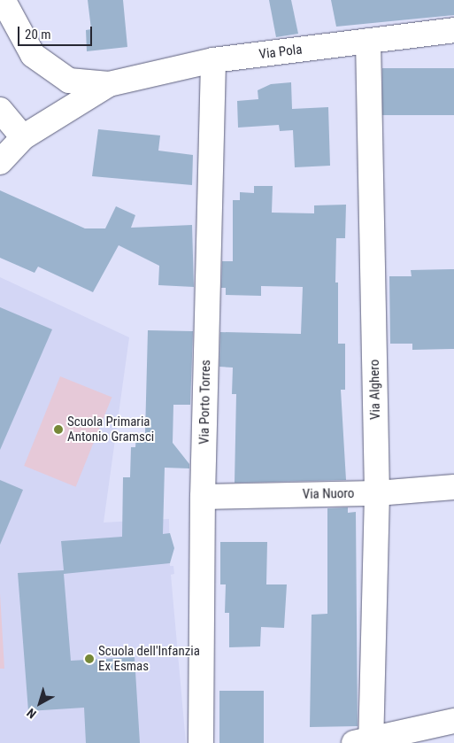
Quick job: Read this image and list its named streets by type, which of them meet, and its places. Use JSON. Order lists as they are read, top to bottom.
{
  "streets": {
    "street": [
      "Via Pola",
      "Via Alghero",
      "Via Porto Torres",
      "Via Nuoro"
    ]
  },
  "crossings": [
    ["Via Pola", "Via Alghero"],
    ["Via Pola", "Via Porto Torres"],
    ["Via Alghero", "Via Nuoro"],
    ["Via Porto Torres", "Via Nuoro"]
  ],
  "places": ["Scuola Primaria Antonio Gramsci", "Scuola dell'Infanzia Ex Esmas"],
  "scale_bar": "20 m",
  "north": "bottom left"
}
